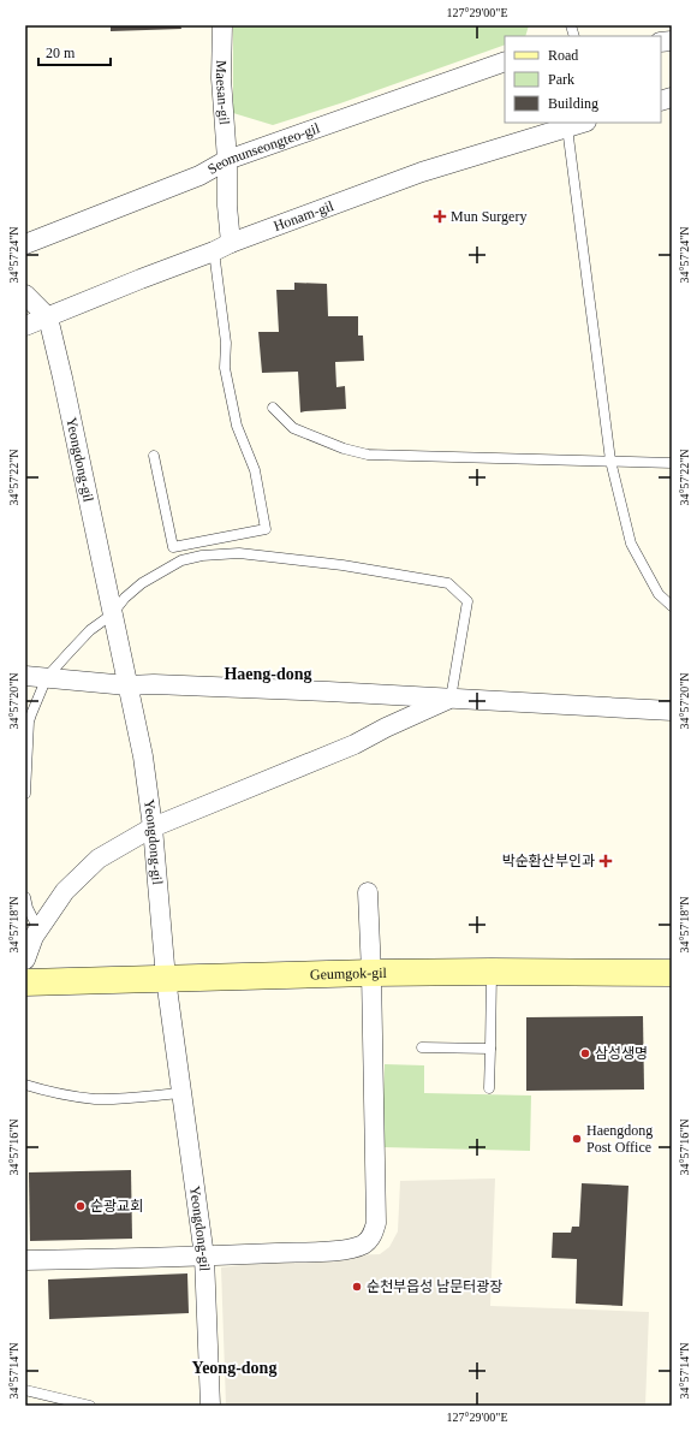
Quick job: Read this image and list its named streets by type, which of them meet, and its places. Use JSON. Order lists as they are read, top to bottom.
{
  "streets": {
    "street": [
      "Maesan-gil",
      "Seomunseongteo-gil",
      "Honam-gil",
      "Yeongdong-gil",
      "Geumgok-gil"
    ]
  },
  "crossings": [
    ["Maesan-gil", "Seomunseongteo-gil"],
    ["Maesan-gil", "Honam-gil"],
    ["Honam-gil", "Yeongdong-gil"],
    ["Yeongdong-gil", "Geumgok-gil"]
  ],
  "districts": ["Haeng-dong", "Yeong-dong"],
  "places": {
    "health": ["Mun Surgery", "박순환산부인과"],
    "other": [
      "삼성생명",
      "Haengdong Post Office",
      "순광교회",
      "순천부읍성 남문터광장"
    ]
  },
  "legend": ["Road", "Park", "Building"],
  "scale_bar": "20 m",
  "coordinates": [
    "127°29'00\"E",
    "34°57'24\"N",
    "34°57'22\"N",
    "34°57'20\"N",
    "34°57'18\"N",
    "34°57'16\"N",
    "34°57'14\"N"
  ]
}
